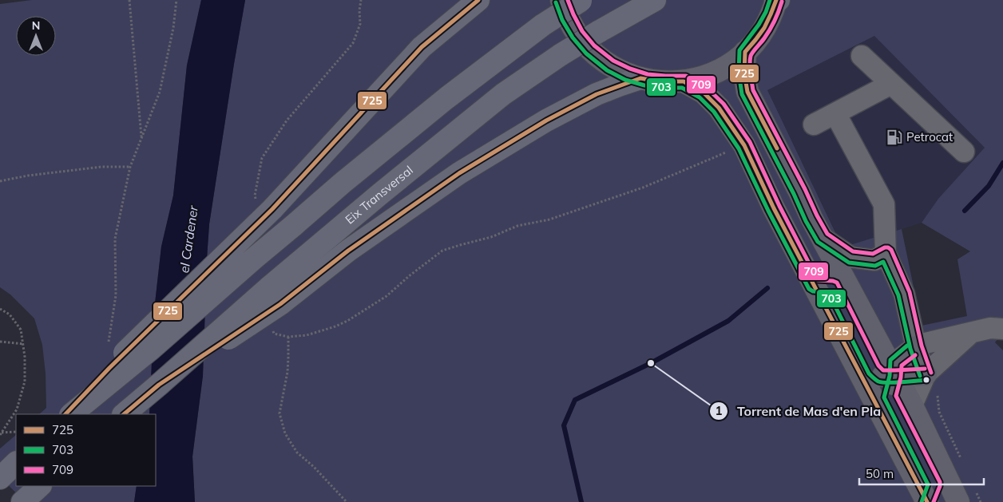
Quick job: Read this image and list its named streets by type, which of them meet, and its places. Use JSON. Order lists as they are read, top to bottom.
{
  "streets": {
    "highway": ["Eix Transversal"]
  },
  "water": ["el Cardener"],
  "places": {
    "fuel station": ["Petrocat"],
    "other": ["Torrent de Mas d'en Pla"]
  },
  "lines": ["transit line 725", "transit line 703", "transit line 709"],
  "legend": ["725", "703", "709"],
  "scale_bar": "50 m",
  "north": "top"
}
